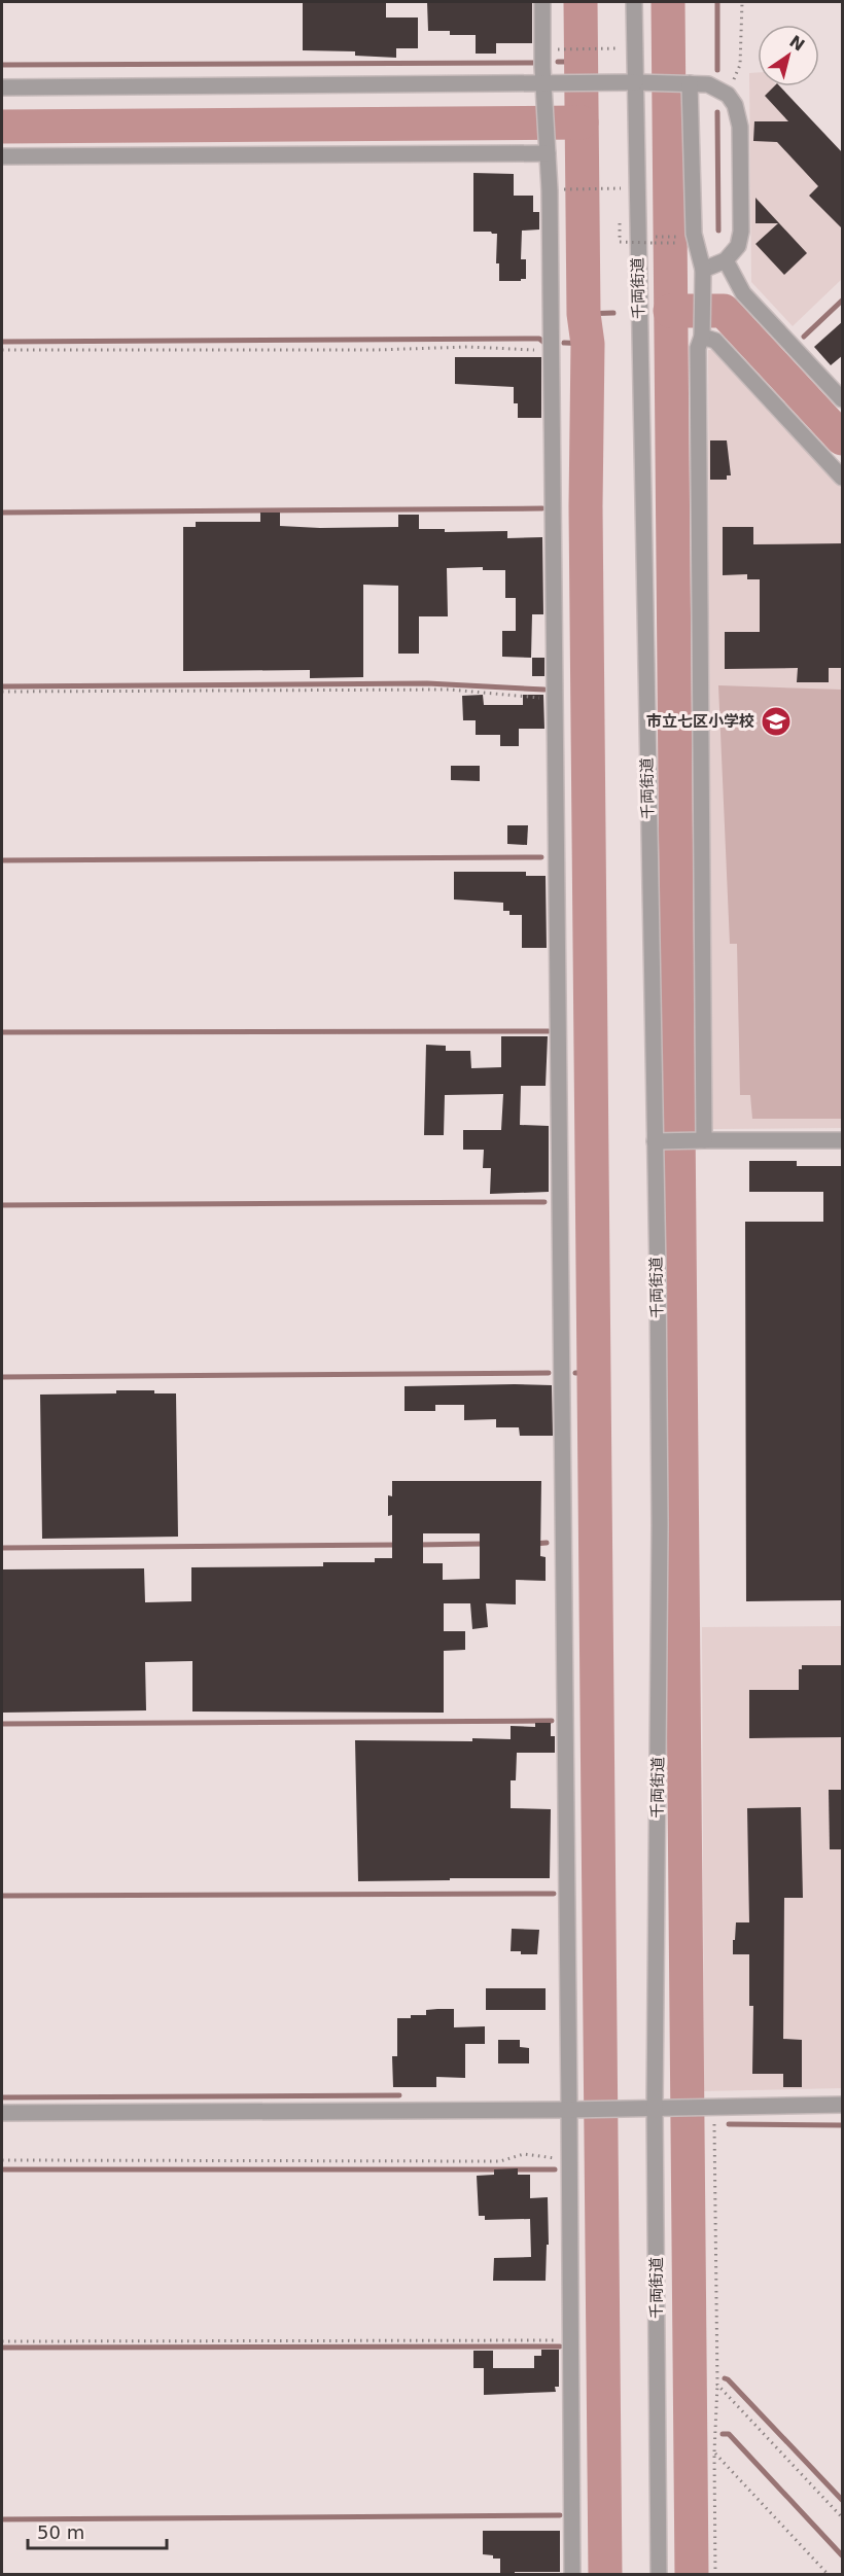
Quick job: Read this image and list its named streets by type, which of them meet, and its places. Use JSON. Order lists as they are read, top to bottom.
{
  "streets": {
    "street": ["千両街道"]
  },
  "places": {
    "school or university": ["市立七区小学校"]
  },
  "scale_bar": "50 m",
  "north": "top right"
}
